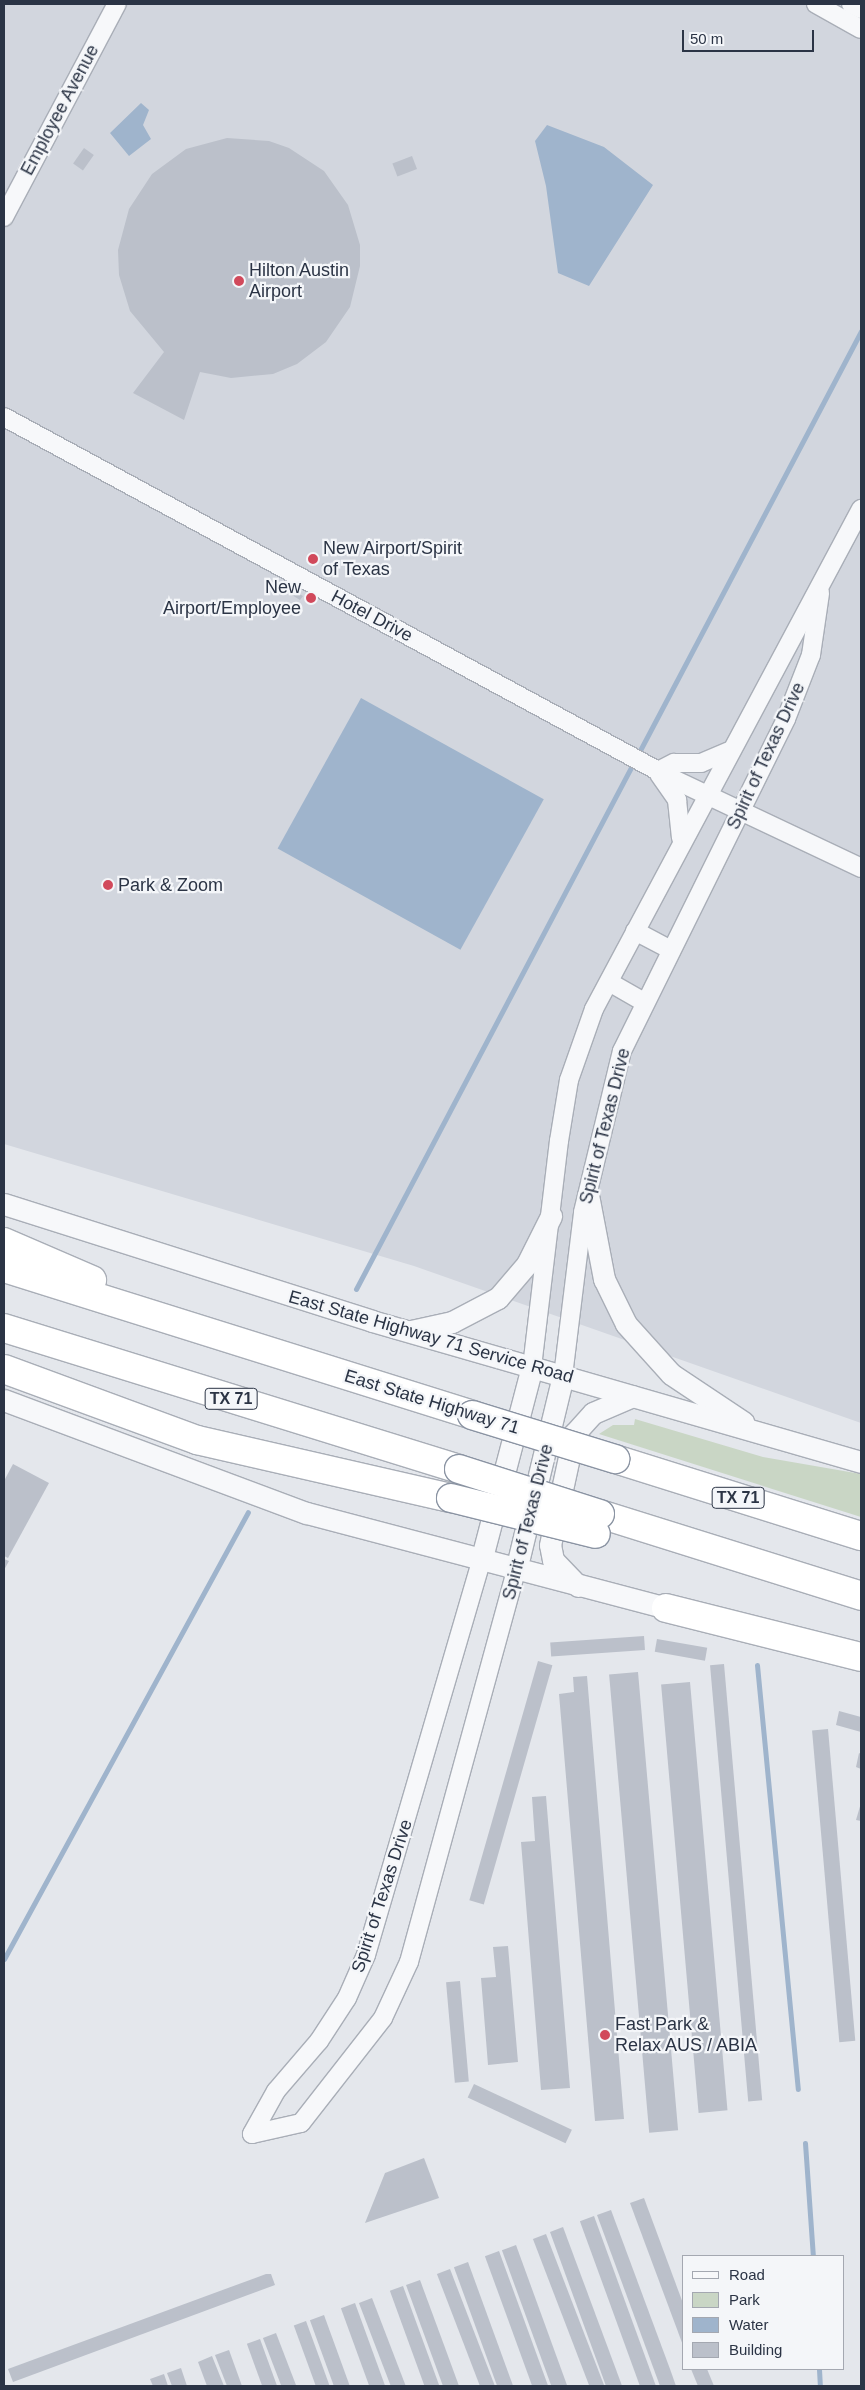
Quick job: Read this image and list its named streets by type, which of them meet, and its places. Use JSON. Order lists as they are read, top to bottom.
{
  "streets": {
    "highway": ["TX 71", "East State Highway 71"],
    "street": [
      "Employee Avenue",
      "Hotel Drive",
      "Spirit of Texas Drive",
      "East State Highway 71 Service Road"
    ]
  },
  "crossings": [
    ["Hotel Drive", "Spirit of Texas Drive"],
    ["Spirit of Texas Drive", "East State Highway 71 Service Road"]
  ],
  "places": [
    "Hilton Austin Airport",
    "New Airport/Spirit of Texas",
    "New Airport/Employee",
    "Park & Zoom",
    "Fast Park & Relax AUS / ABIA"
  ],
  "legend": [
    "Road",
    "Park",
    "Water",
    "Building"
  ],
  "scale_bar": "50 m"
}
